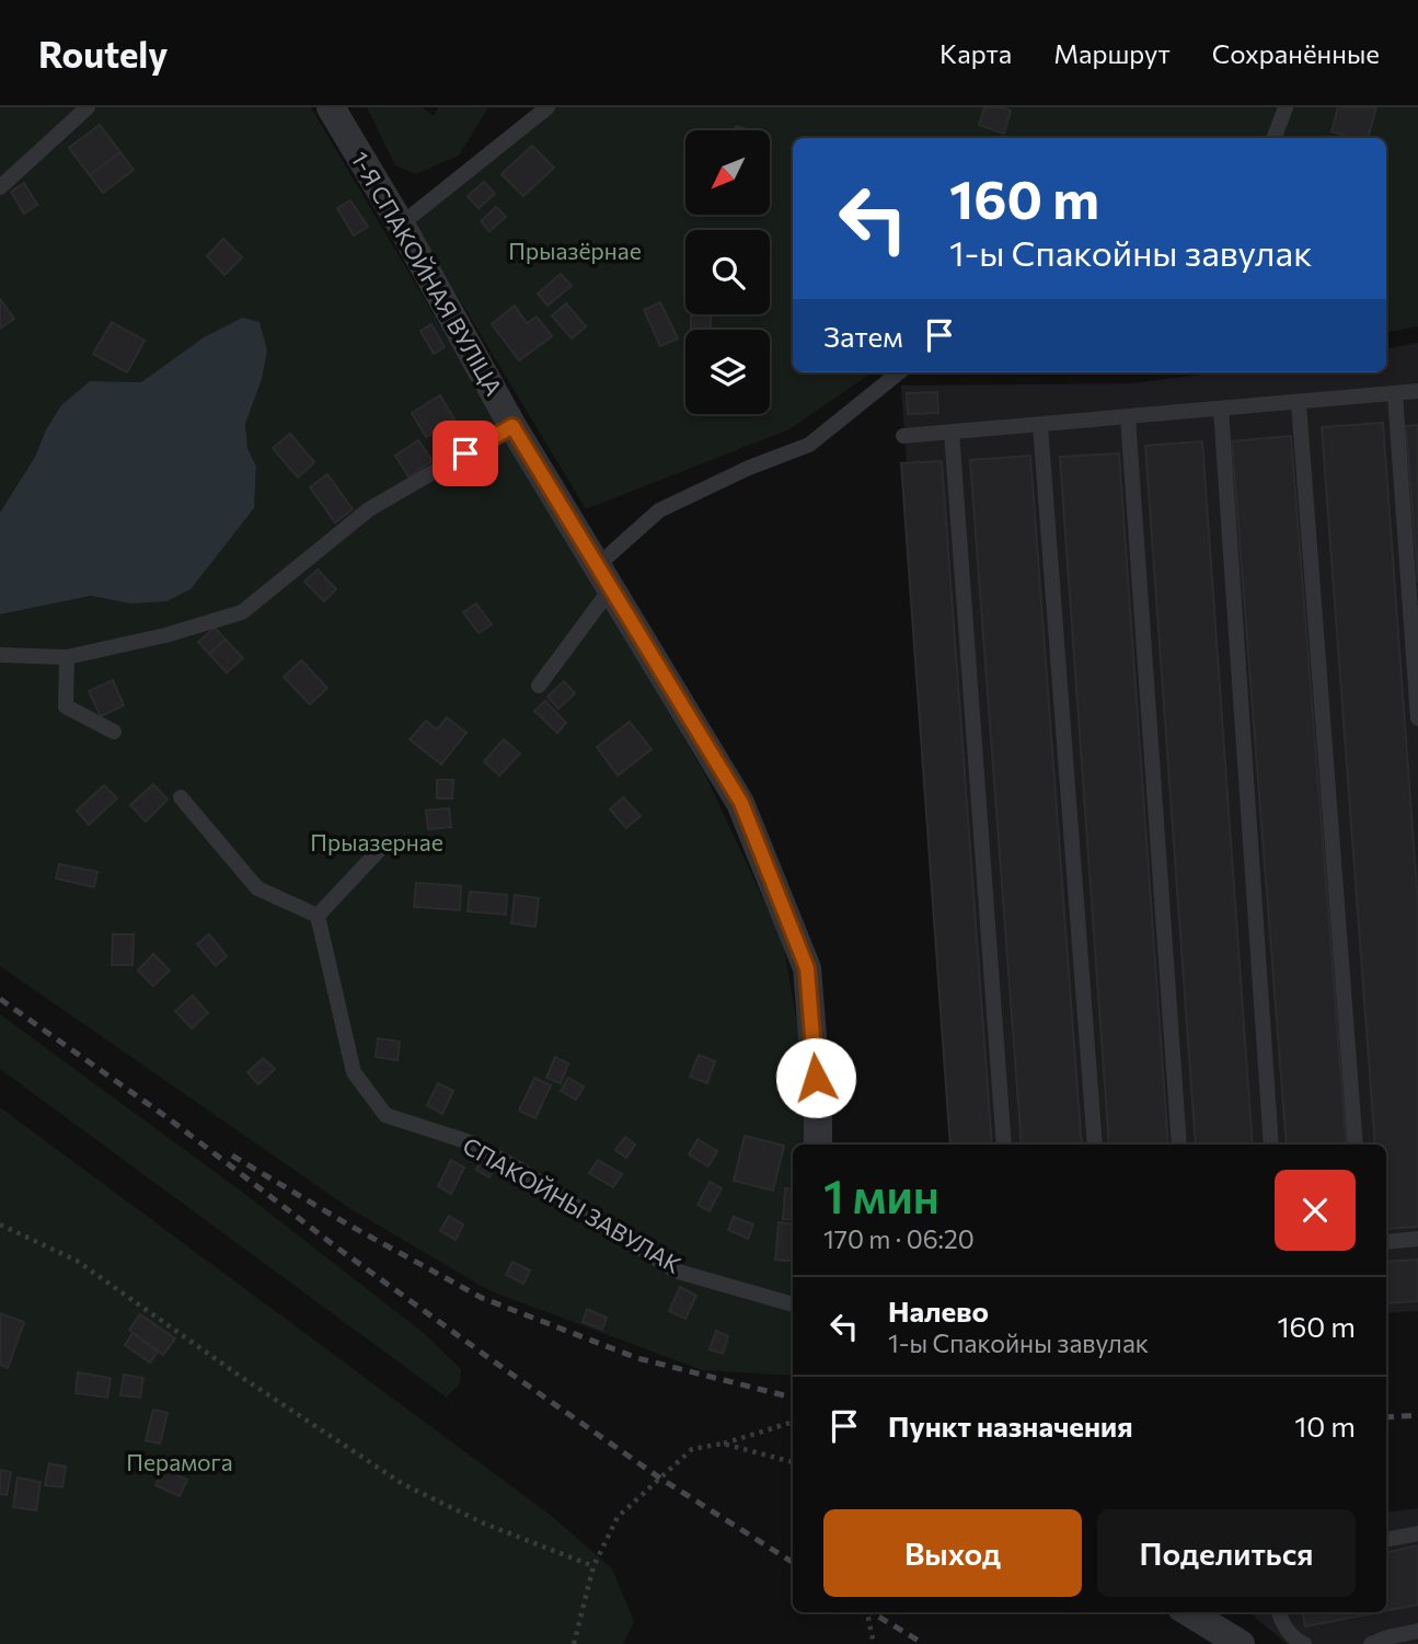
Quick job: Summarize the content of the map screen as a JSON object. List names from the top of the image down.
{
  "streets": {
    "street": ["1-Я СПАКОЙНАЯ ВУЛІЦА"],
    "lane": ["СПАКОЙНЫ ЗАВУЛАК"]
  },
  "parks": ["Прыазёрнае", "Прыазернае", "Перамога"],
  "north": "bottom left",
  "page": {
    "header": "Routely",
    "nav": ["Карта", "Маршрут", "Сохранённые"],
    "turn": ["160 m", "1-ы Спакойны завулак"],
    "then": "Затем",
    "heading": ["1 мин", "170 m · 06:20"],
    "list": [
      {
        "name": "Налево",
        "note": "1-ы Спакойны завулак",
        "value": "160 m"
      },
      {
        "name": "Пункт назначения",
        "value": "10 m"
      }
    ],
    "buttons": ["Выход", "Поделиться"]
  }
}
